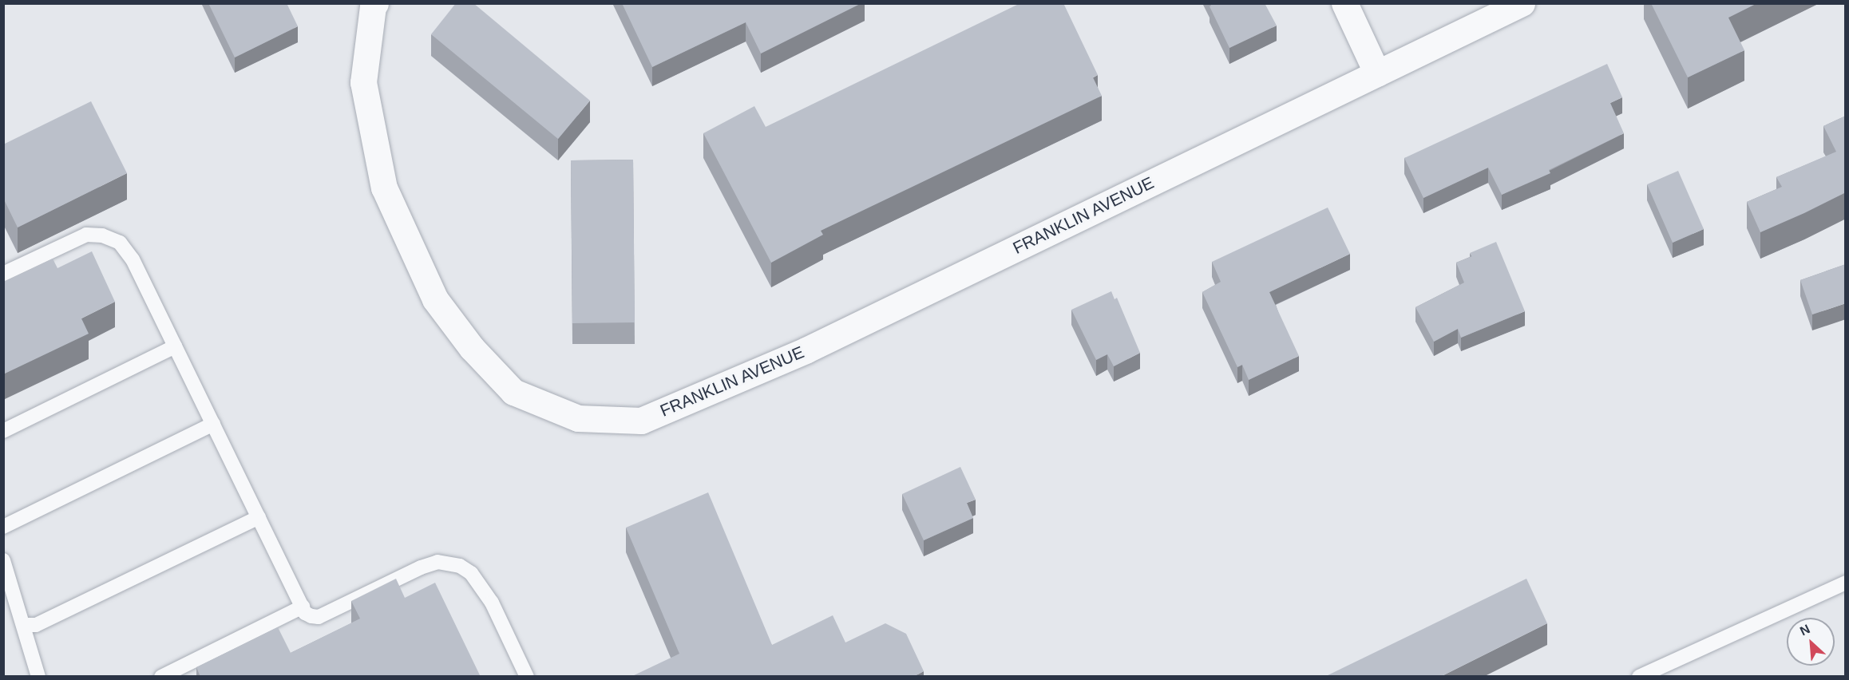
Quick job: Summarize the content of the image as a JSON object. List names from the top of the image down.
{
  "streets": {
    "street": ["FRANKLIN AVENUE"]
  },
  "north": "top left"
}
